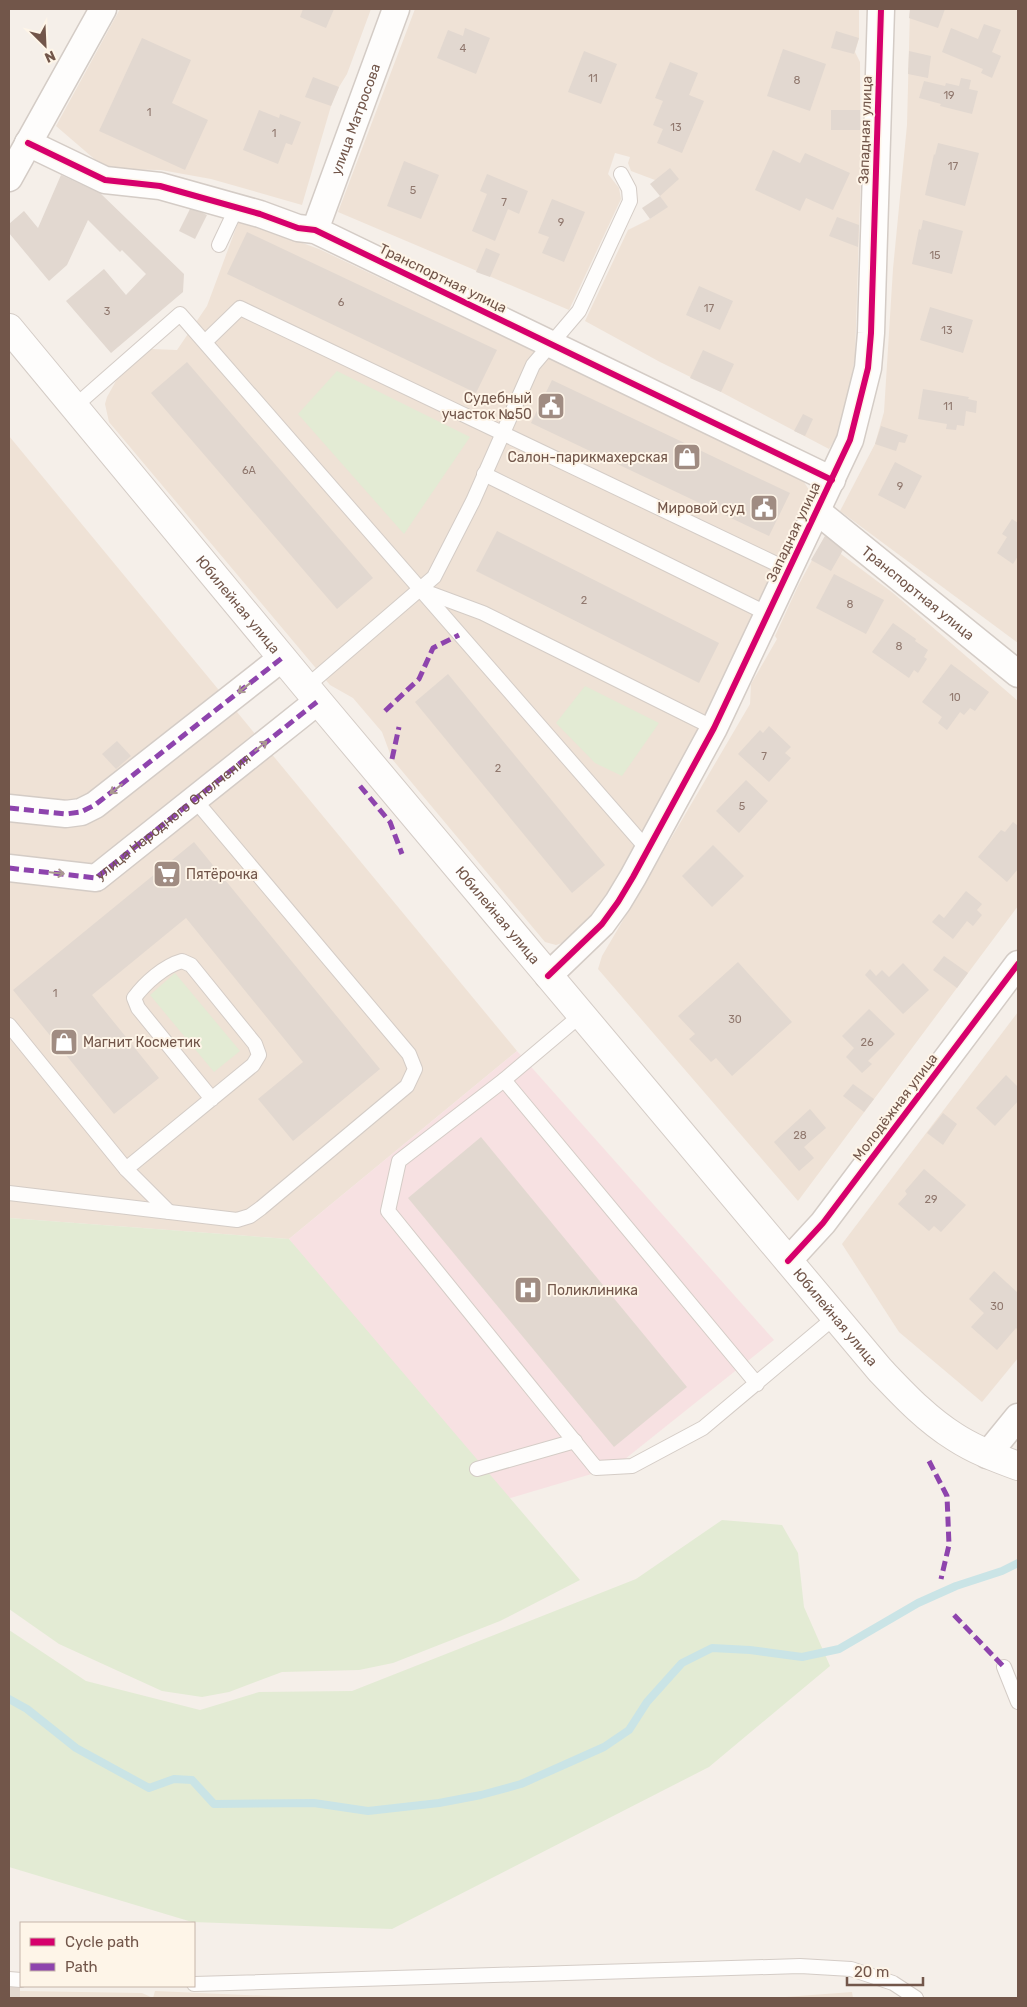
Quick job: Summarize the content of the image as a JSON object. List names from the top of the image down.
{
  "streets": {
    "main road": ["Юбилейная улица"],
    "street": [
      "улица Матросова",
      "Западная улица",
      "Транспортная улица",
      "улица Народного Ополчения",
      "Молодёжная улица"
    ]
  },
  "crossings": [
    ["улица Матросова", "Транспортная улица"],
    ["Западная улица", "Транспортная улица"],
    ["Западная улица", "Юбилейная улица"],
    ["Юбилейная улица", "улица Народного Ополчения"],
    ["Юбилейная улица", "Молодёжная улица"]
  ],
  "places": {
    "public building": ["Судебный участок №50", "Мировой суд"],
    "shop": ["Салон-парикмахерская", "Магнит Косметик"],
    "supermarket": ["Пятёрочка"],
    "hospital": ["Поликлиника"]
  },
  "house_numbers": [
    "4",
    "11",
    "8",
    "19",
    "1",
    "13",
    "1",
    "17",
    "5",
    "7",
    "9",
    "15",
    "6",
    "17",
    "3",
    "13",
    "11",
    "6А",
    "9",
    "2",
    "8",
    "8",
    "10",
    "7",
    "2",
    "5",
    "1",
    "30",
    "26",
    "28",
    "29",
    "30"
  ],
  "legend": ["Cycle path", "Path"],
  "scale_bar": "20 m",
  "north": "bottom right"
}
